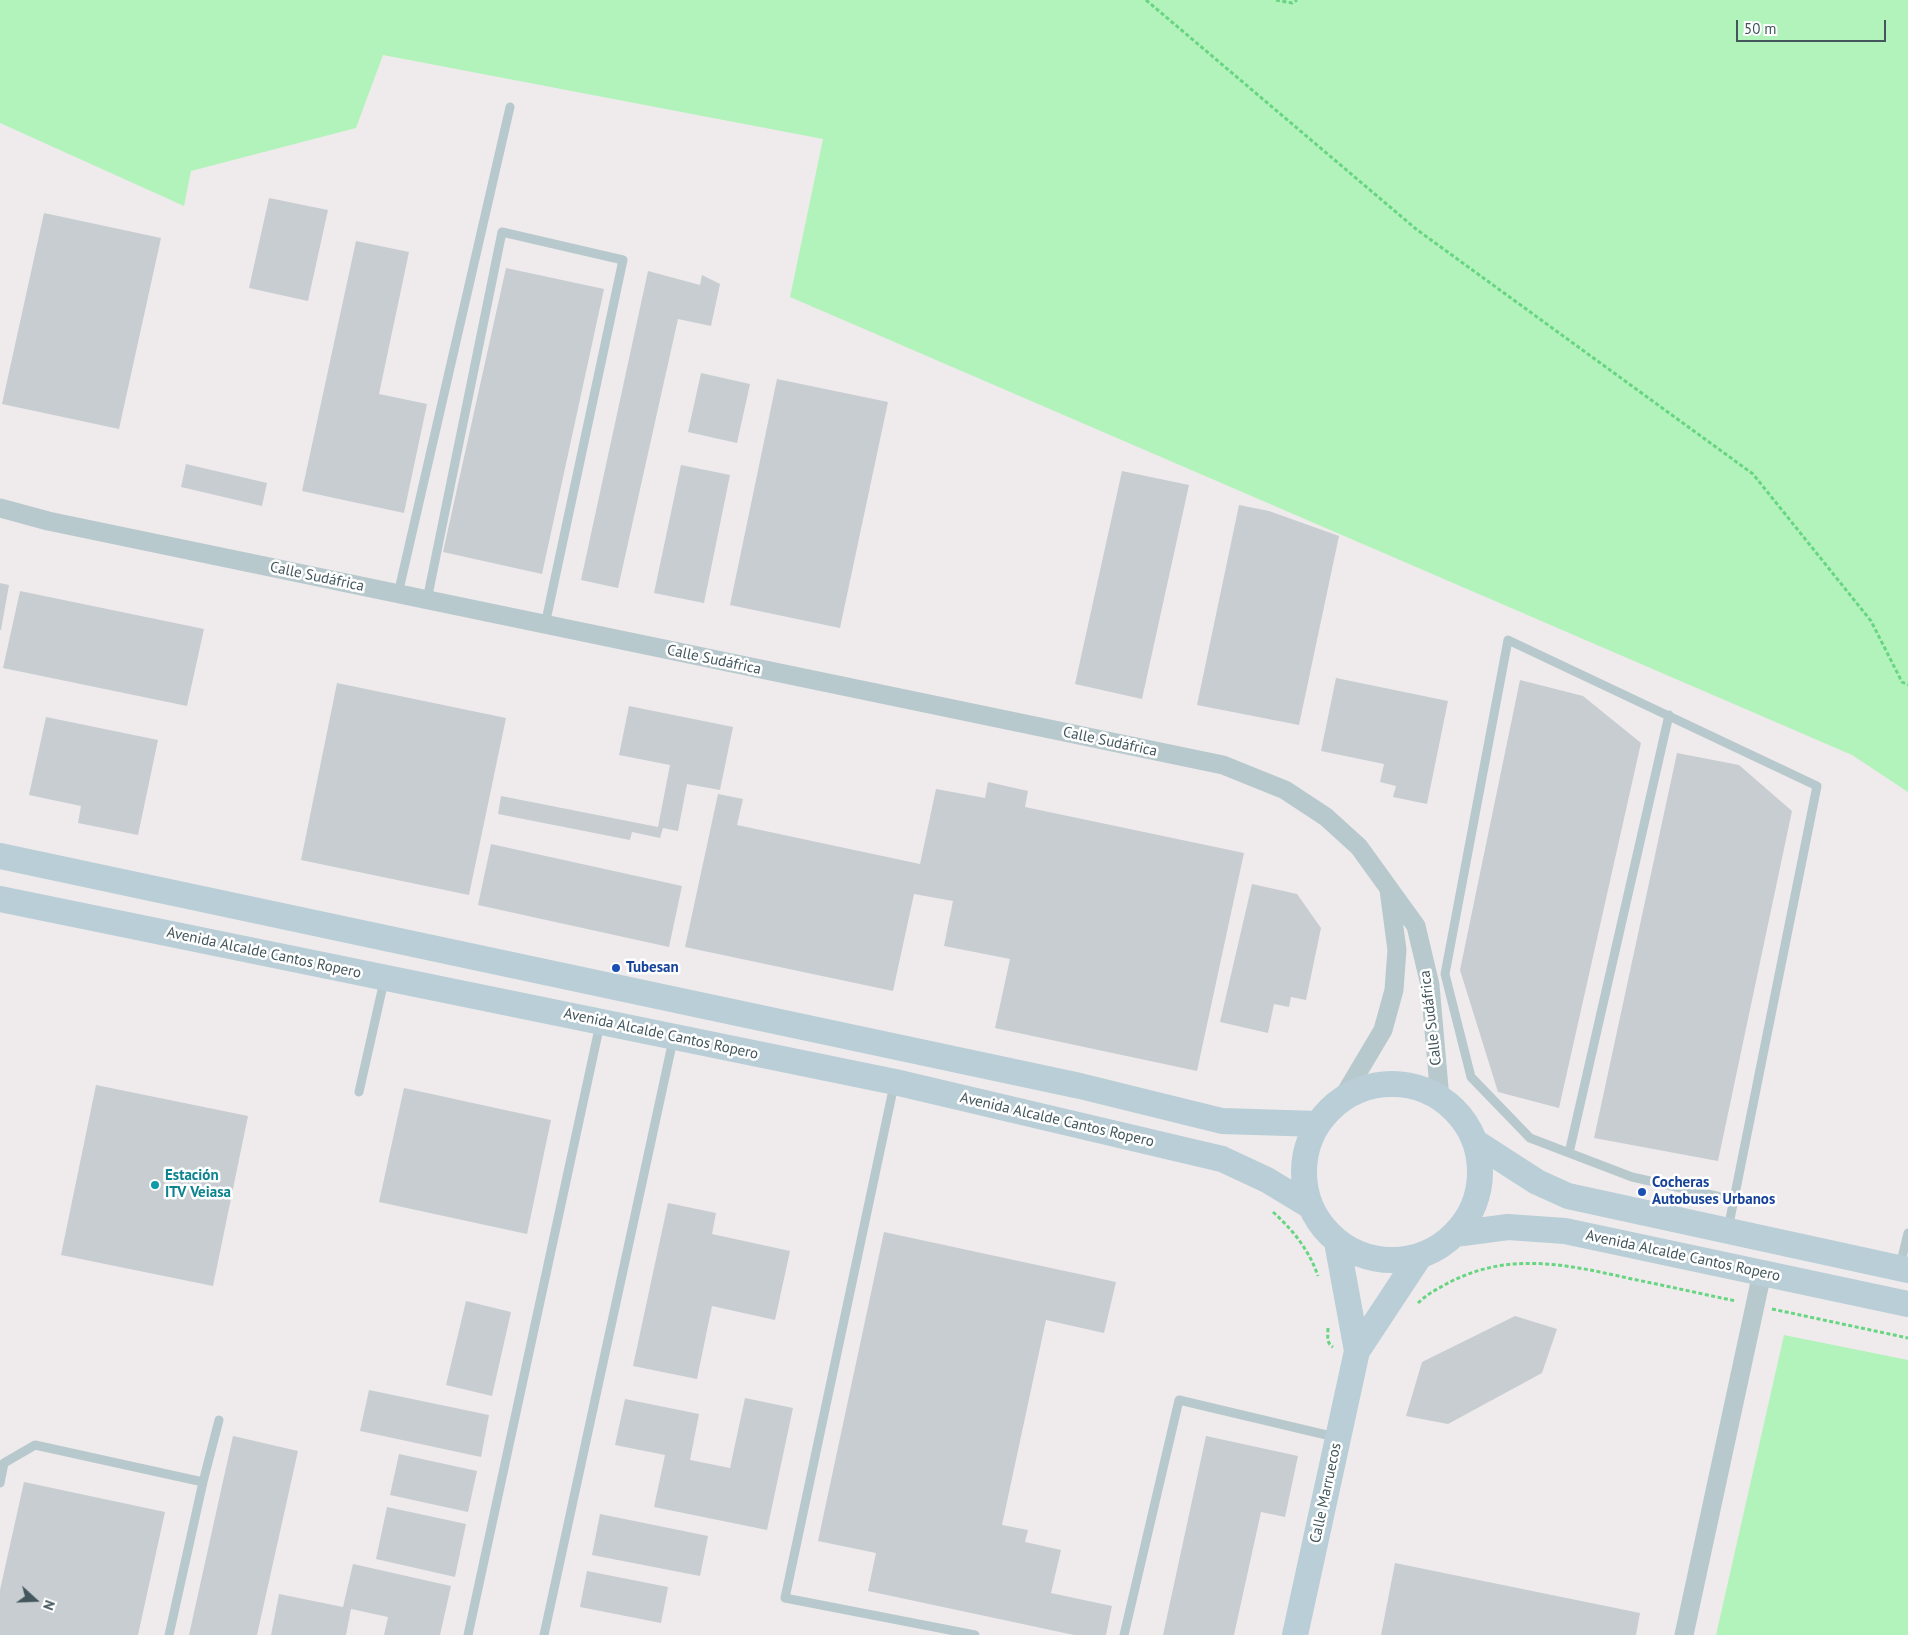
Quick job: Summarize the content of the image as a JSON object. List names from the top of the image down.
{
  "streets": {
    "main road": ["Avenida Alcalde Cantos Ropero", "Calle Marruecos"],
    "street": ["Calle Sudáfrica"]
  },
  "crossings": [
    ["Calle Sudáfrica", "Avenida Alcalde Cantos Ropero"],
    ["Calle Sudáfrica", "Calle Marruecos"],
    ["Avenida Alcalde Cantos Ropero", "Calle Marruecos"]
  ],
  "places": ["Tubesan", "Estación ITV Veiasa", "Cocheras Autobuses Urbanos"],
  "scale_bar": "50 m",
  "north": "right"
}
